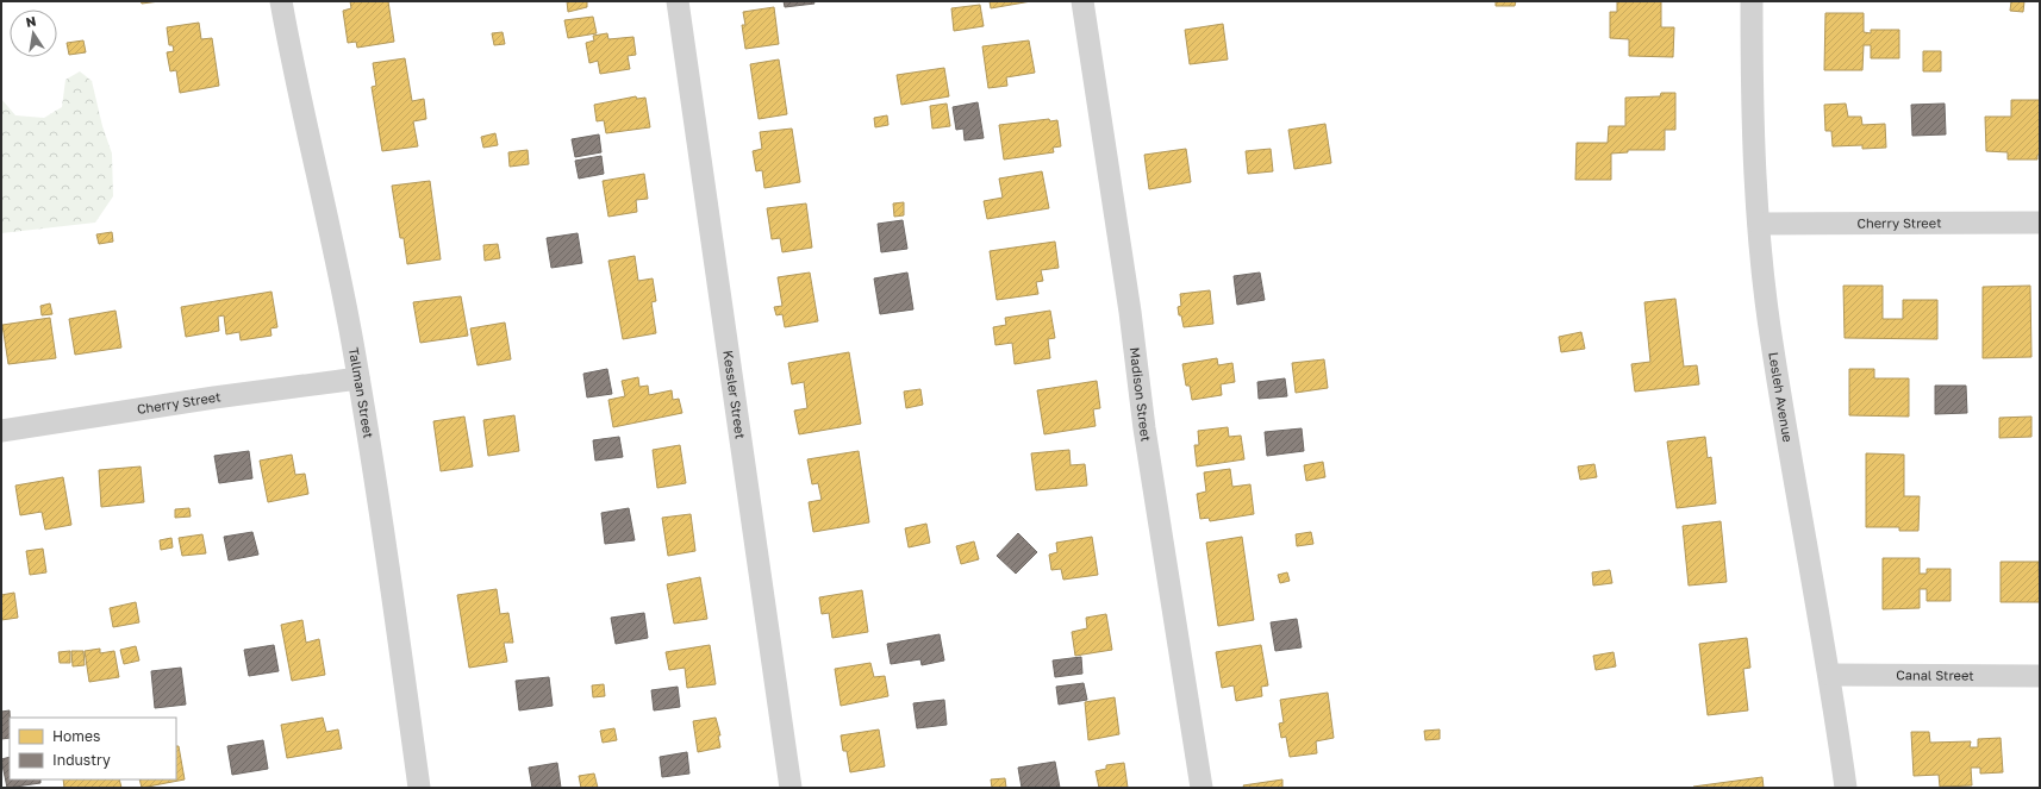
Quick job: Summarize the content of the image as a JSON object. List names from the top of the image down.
{
  "streets": {
    "street": [
      "Cherry Street",
      "Tallman Street",
      "Kessler Street",
      "Madison Street",
      "Lesleh Avenue",
      "Canal Street"
    ]
  },
  "crossings": [
    ["Cherry Street", "Tallman Street"],
    ["Cherry Street", "Lesleh Avenue"],
    ["Lesleh Avenue", "Canal Street"]
  ],
  "legend": ["Homes", "Industry"],
  "north": "top"
}
